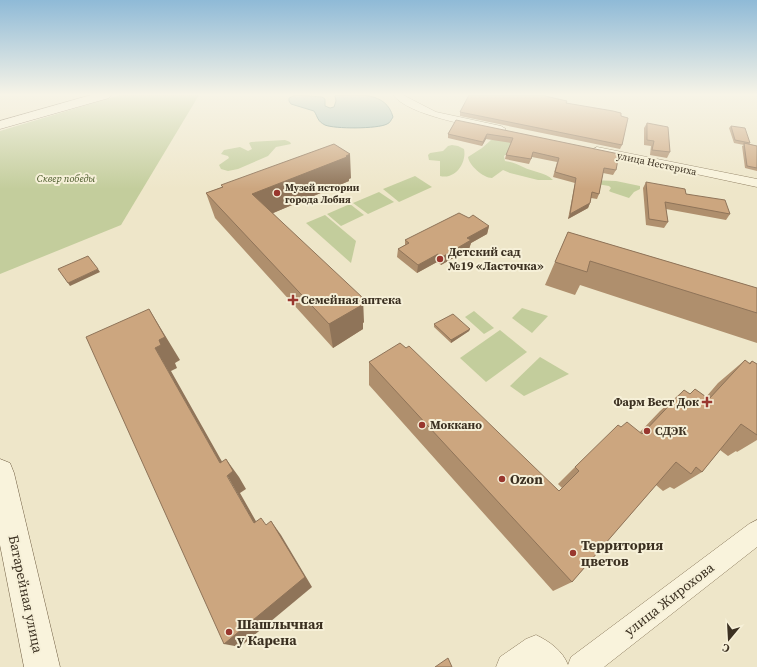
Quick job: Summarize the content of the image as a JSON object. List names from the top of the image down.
{
  "streets": {
    "main road": ["Батарейная улица"],
    "street": ["улица Нестериха", "улица Жирохова"]
  },
  "parks": ["Сквер победы"],
  "places": {
    "other": [
      "Музей истории города Лобня",
      "Детский сад №19 «Ласточка»",
      "Моккано",
      "СДЭК",
      "Ozon",
      "Территория цветов",
      "Шашлычная у Карена"
    ],
    "health": ["Семейная аптека", "Фарм Вест Док"]
  },
  "north": "bottom"
}
